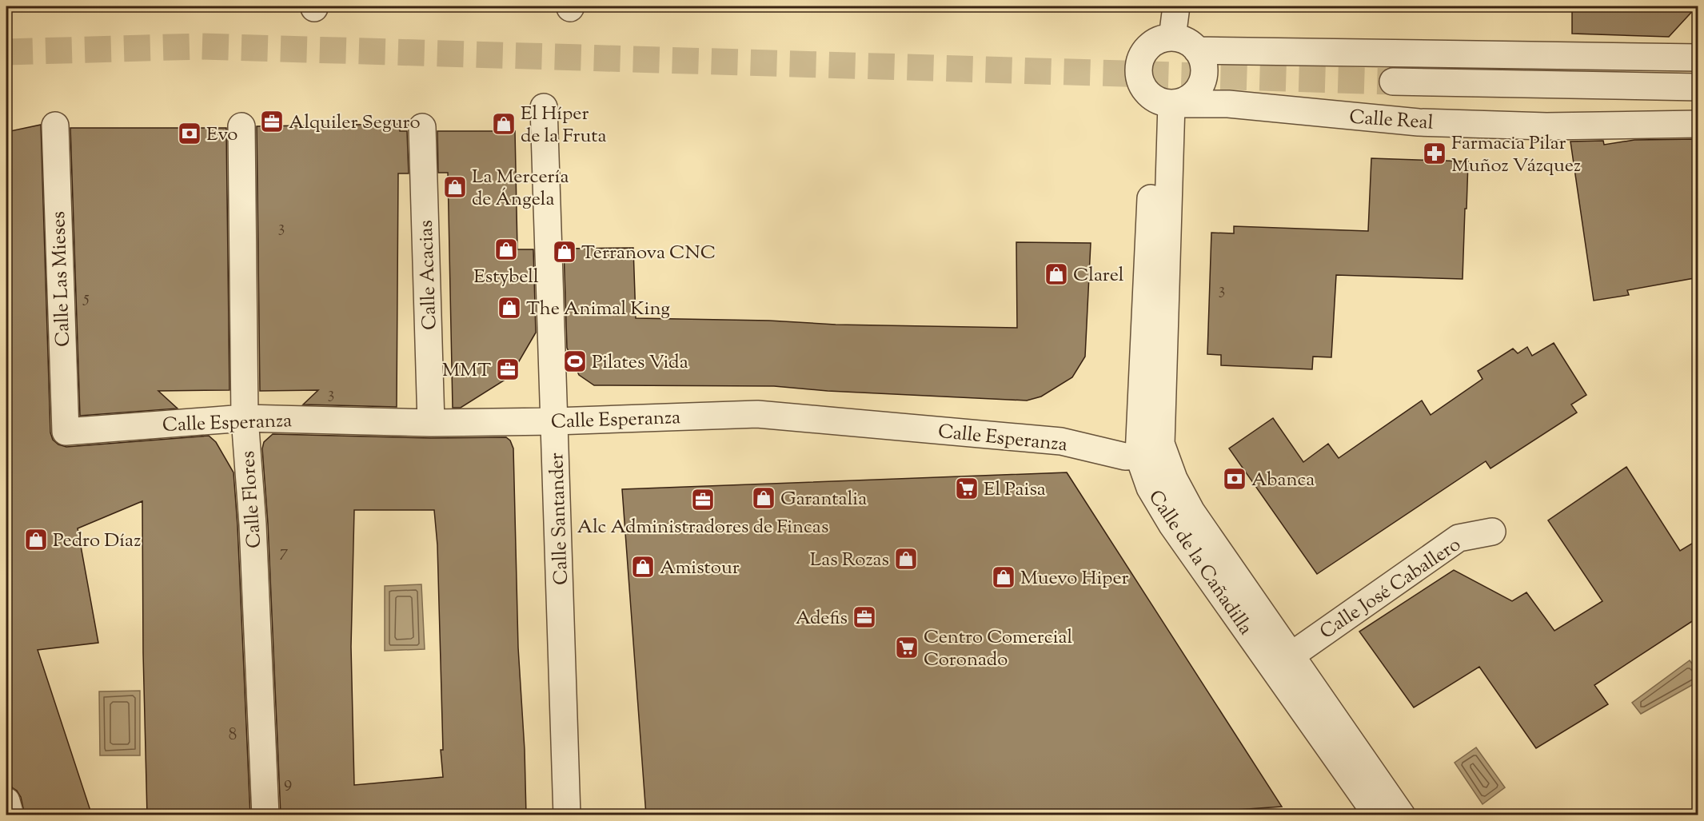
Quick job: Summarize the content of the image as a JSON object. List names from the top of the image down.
{
  "streets": {
    "street": [
      "Calle Real",
      "Calle Acacias",
      "Calle Las Mieses",
      "Calle Esperanza",
      "Calle Flores",
      "Calle Santander",
      "Calle de la Cañadilla",
      "Calle José Caballero"
    ]
  },
  "crossings": [
    ["Calle Real", "Calle de la Cañadilla"],
    ["Calle Acacias", "Calle Esperanza"],
    ["Calle Las Mieses", "Calle Esperanza"],
    ["Calle Esperanza", "Calle Flores"],
    ["Calle Esperanza", "Calle Santander"],
    ["Calle Esperanza", "Calle de la Cañadilla"],
    ["Calle de la Cañadilla", "Calle José Caballero"]
  ],
  "places": {
    "office": [
      "Alquiler Seguro",
      "MMT",
      "Alc Administradores de Fincas",
      "Adefis"
    ],
    "shop": [
      "El Híper de la Fruta",
      "La Mercería de Ángela",
      "Estybell",
      "Terranova CNC",
      "Clarel",
      "The Animal King",
      "Garantalia",
      "Pedro Díaz",
      "Las Rozas",
      "Amistour",
      "Muevo Hiper"
    ],
    "bank": ["Evo", "Abanca"],
    "pharmacy": ["Farmacia Pilar Muñoz Vázquez"],
    "sports": ["Pilates Vida"],
    "supermarket": ["El Paisa", "Centro Comercial Coronado"]
  },
  "house_numbers": [
    "3",
    "3",
    "5",
    "3",
    "7",
    "8",
    "9"
  ]
}
